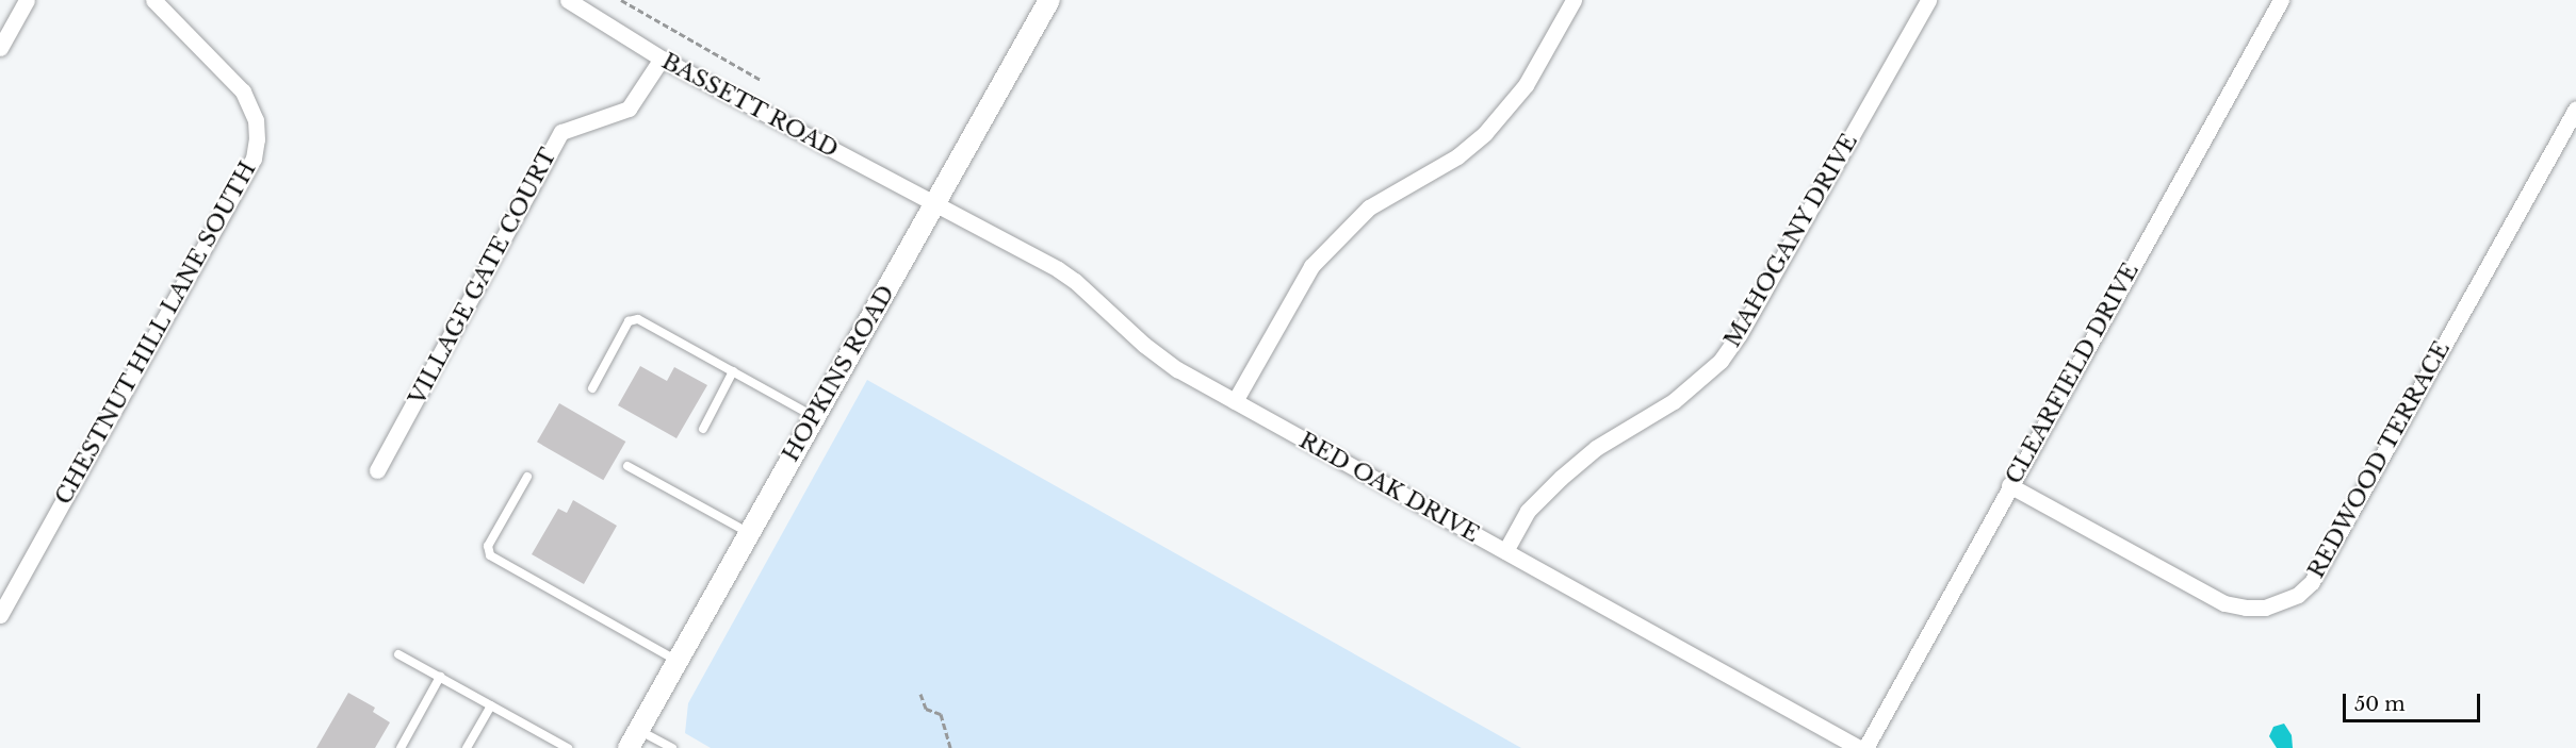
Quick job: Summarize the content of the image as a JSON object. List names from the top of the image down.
{
  "streets": {
    "street": [
      "BASSETT ROAD",
      "MAHOGANY DRIVE",
      "VILLAGE GATE COURT",
      "CHESTNUT HILL LANE SOUTH",
      "HOPKINS ROAD",
      "CLEARFIELD DRIVE",
      "REDWOOD TERRACE",
      "RED OAK DRIVE"
    ]
  },
  "crossings": [
    ["BASSETT ROAD", "VILLAGE GATE COURT"],
    ["BASSETT ROAD", "HOPKINS ROAD"],
    ["BASSETT ROAD", "RED OAK DRIVE"],
    ["MAHOGANY DRIVE", "RED OAK DRIVE"],
    ["HOPKINS ROAD", "RED OAK DRIVE"],
    ["CLEARFIELD DRIVE", "REDWOOD TERRACE"]
  ],
  "scale_bar": "50 m"
}
